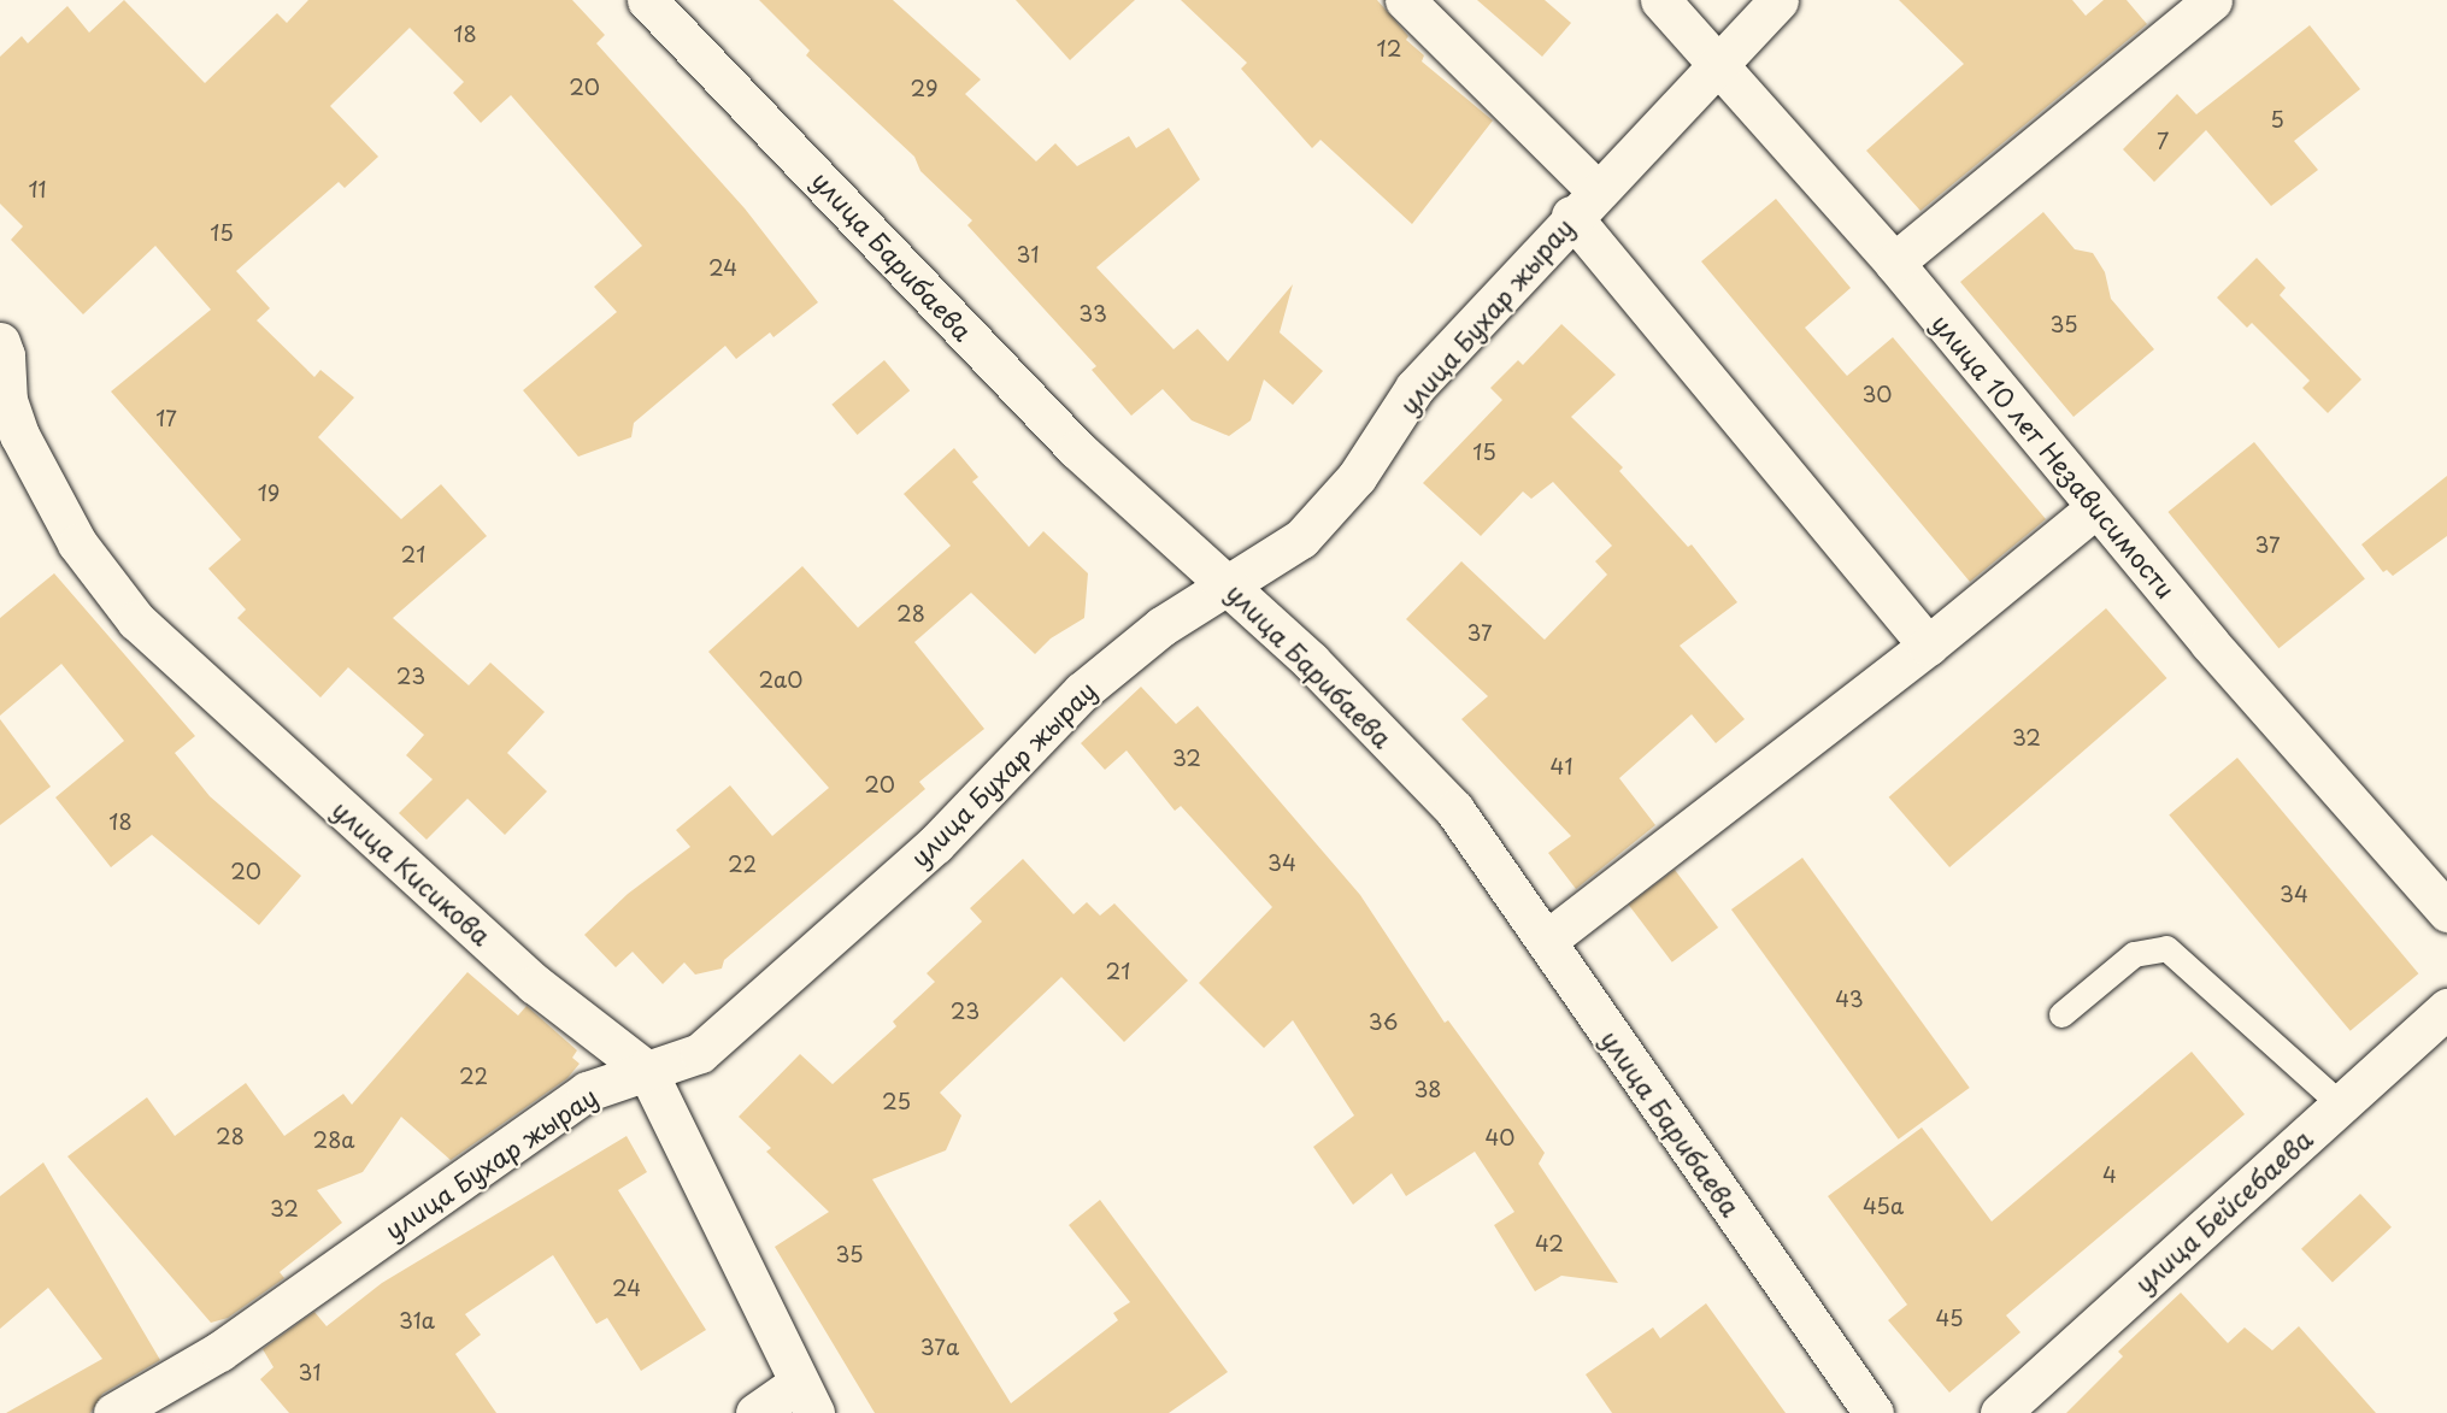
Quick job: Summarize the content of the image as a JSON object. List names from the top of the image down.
{
  "streets": {
    "street": [
      "улица Барибаева",
      "улица Бухар жырау",
      "улица 10 лет Независимости",
      "улица Кисикова",
      "улица Бейсебаева"
    ]
  },
  "crossings": [
    ["улица Барибаева", "улица Бухар жырау"],
    ["улица Бухар жырау", "улица 10 лет Независимости"],
    ["улица Бухар жырау", "улица Кисикова"]
  ],
  "house_numbers": [
    "18",
    "12",
    "20",
    "29",
    "5",
    "7",
    "11",
    "15",
    "31",
    "24",
    "33",
    "35",
    "30",
    "17",
    "15",
    "19",
    "37",
    "21",
    "28",
    "37",
    "23",
    "2а0",
    "32",
    "32",
    "41",
    "20",
    "18",
    "34",
    "22",
    "20",
    "34",
    "21",
    "43",
    "23",
    "36",
    "22",
    "38",
    "25",
    "28",
    "40",
    "28а",
    "4",
    "45а",
    "32",
    "42",
    "35",
    "24",
    "45",
    "31а",
    "37а",
    "31"
  ]
}
